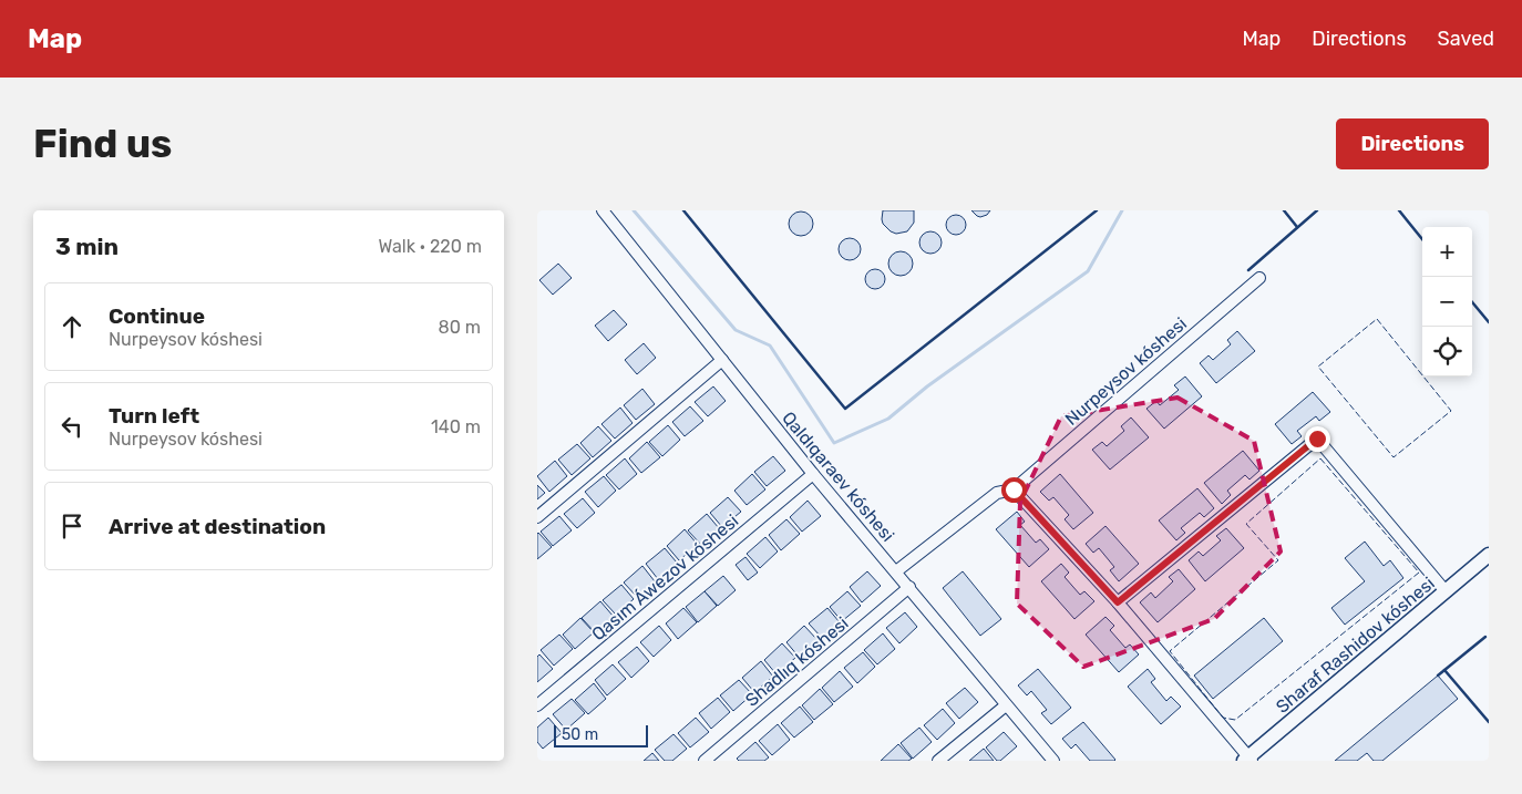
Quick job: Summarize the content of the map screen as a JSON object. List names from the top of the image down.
{
  "streets": {
    "street": [
      "Nurpeysov kóshesi",
      "Qaldıqaraev kóshesi",
      "Qasım Áwezov kóshesi",
      "Sharaf Rashidov kóshesi",
      "Shadlıq kóshesi"
    ]
  },
  "crossings": [
    ["Nurpeysov kóshesi", "Qaldıqaraev kóshesi"],
    ["Qaldıqaraev kóshesi", "Qasım Áwezov kóshesi"],
    ["Qaldıqaraev kóshesi", "Shadlıq kóshesi"]
  ],
  "scale_bar": "50 m",
  "page": {
    "header": "Map",
    "nav": ["Map", "Directions", "Saved"],
    "buttons": "Directions",
    "title": "Find us",
    "heading": ["3 min", "Walk · 220 m"],
    "map_buttons": ["+", "−"],
    "list": [
      ["Continue", "Nurpeysov kóshesi", "80 m"],
      ["Turn left", "Nurpeysov kóshesi", "140 m"],
      "Arrive at destination"
    ],
    "scale": "50 m"
  }
}
